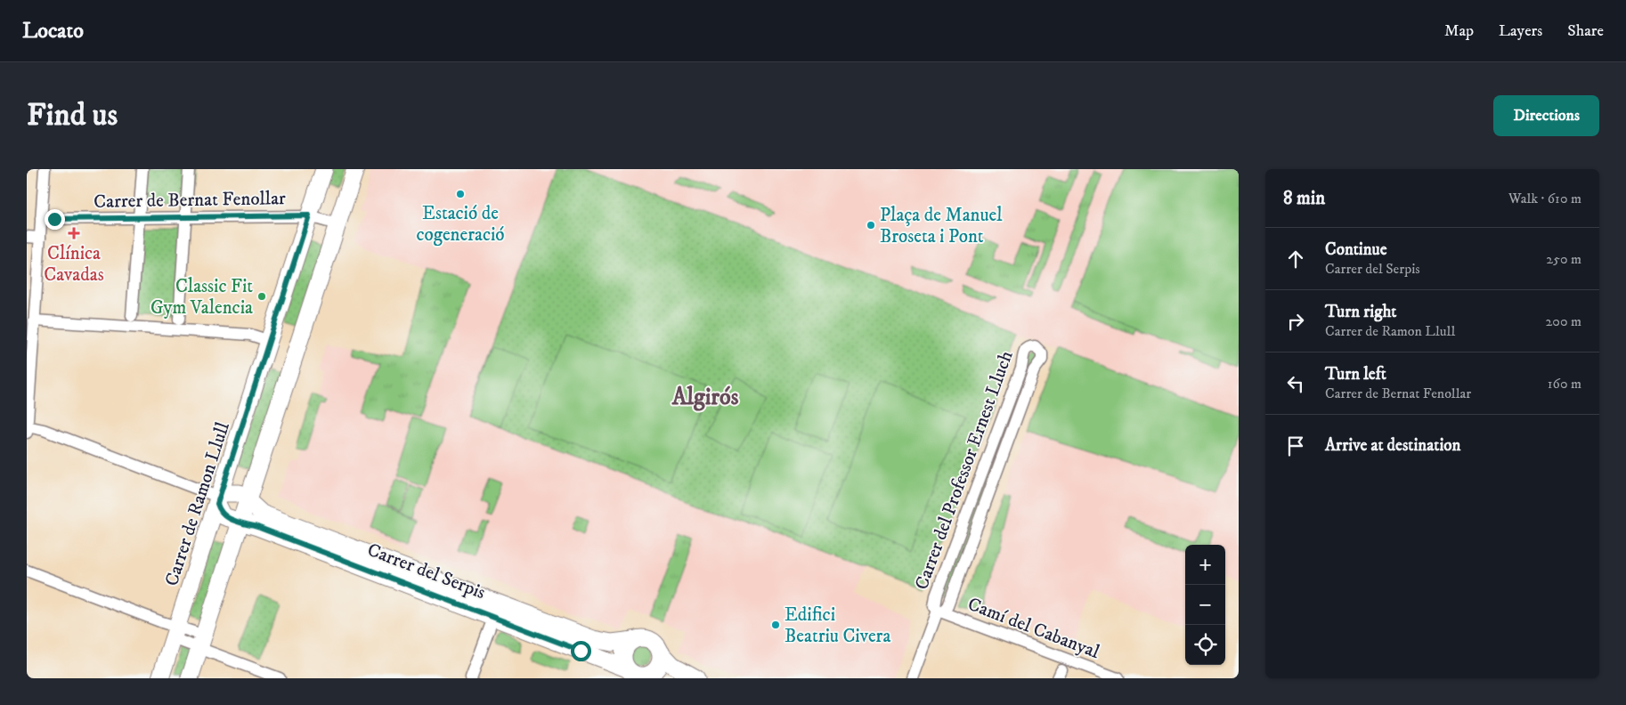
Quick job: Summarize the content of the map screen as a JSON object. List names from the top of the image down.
{
  "streets": {
    "main road": ["Carrer de Ramon Llull", "Carrer del Serpis"],
    "street": ["Carrer de Bernat Fenollar", "Carrer del Professor Ernest Lluch", "Camí del Cabanyal"]
  },
  "crossings": [
    ["Carrer de Bernat Fenollar", "Carrer de Ramon Llull"],
    ["Carrer del Professor Ernest Lluch", "Camí del Cabanyal"],
    ["Carrer de Ramon Llull", "Carrer del Serpis"]
  ],
  "districts": ["Algirós"],
  "places": {
    "other": [
      "Estació de cogeneració",
      "Plaça de Manuel Broseta i Pont",
      "Classic Fit Gym Valencia",
      "Edifici Beatriu Civera"
    ],
    "health": ["Clínica Cavadas"]
  },
  "page": {
    "header": "Locato",
    "nav": ["Map", "Layers", "Share"],
    "buttons": "Directions",
    "title": "Find us",
    "heading": ["8 min", "Walk · 610 m"],
    "list": [
      ["Continue", "Carrer del Serpis", "250 m"],
      ["Turn right", "Carrer de Ramon Llull", "200 m"],
      ["Turn left", "Carrer de Bernat Fenollar", "160 m"],
      "Arrive at destination"
    ],
    "map_buttons": ["+", "−"]
  }
}
